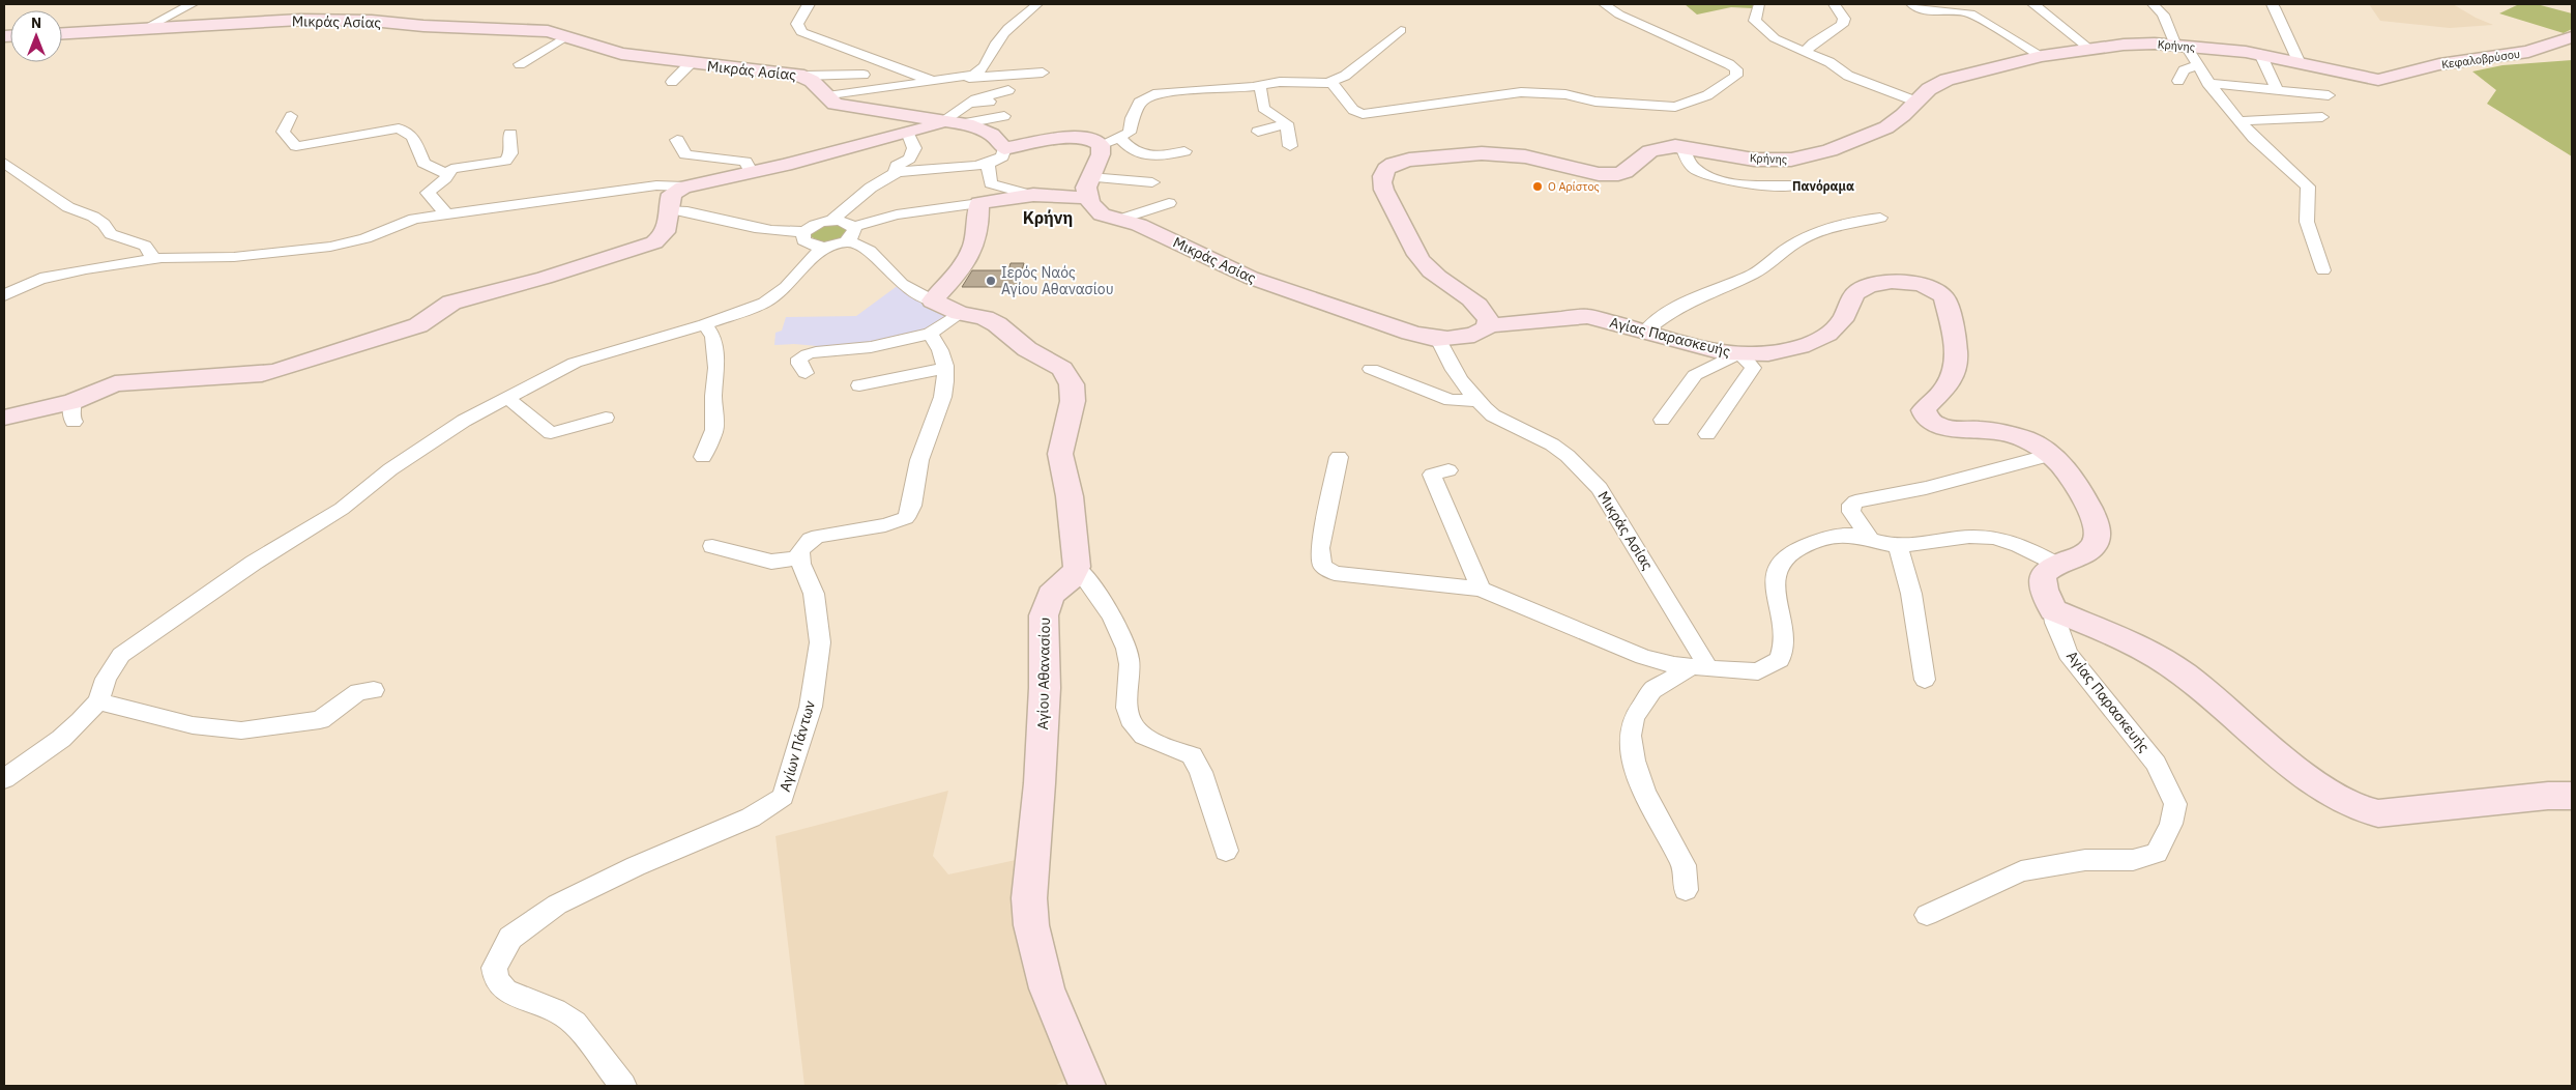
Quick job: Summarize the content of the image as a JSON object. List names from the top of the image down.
{
  "streets": {
    "street": [
      "Μικράς Ασίας",
      "Κρήνης",
      "Κεφαλοβρύσου",
      "Αγίας Παρασκευής",
      "Αγίου Αθανασίου",
      "Αγίων Πάντων"
    ]
  },
  "crossings": [
    ["Κρήνης", "Κεφαλοβρύσου"],
    ["Κρήνης", "Αγίας Παρασκευής"]
  ],
  "districts": ["Πανόραμα", "Κρήνη"],
  "places": ["Ο Αρίστος", "Ιερός Ναός Αγίου Αθανασίου"],
  "north": "top"
}
